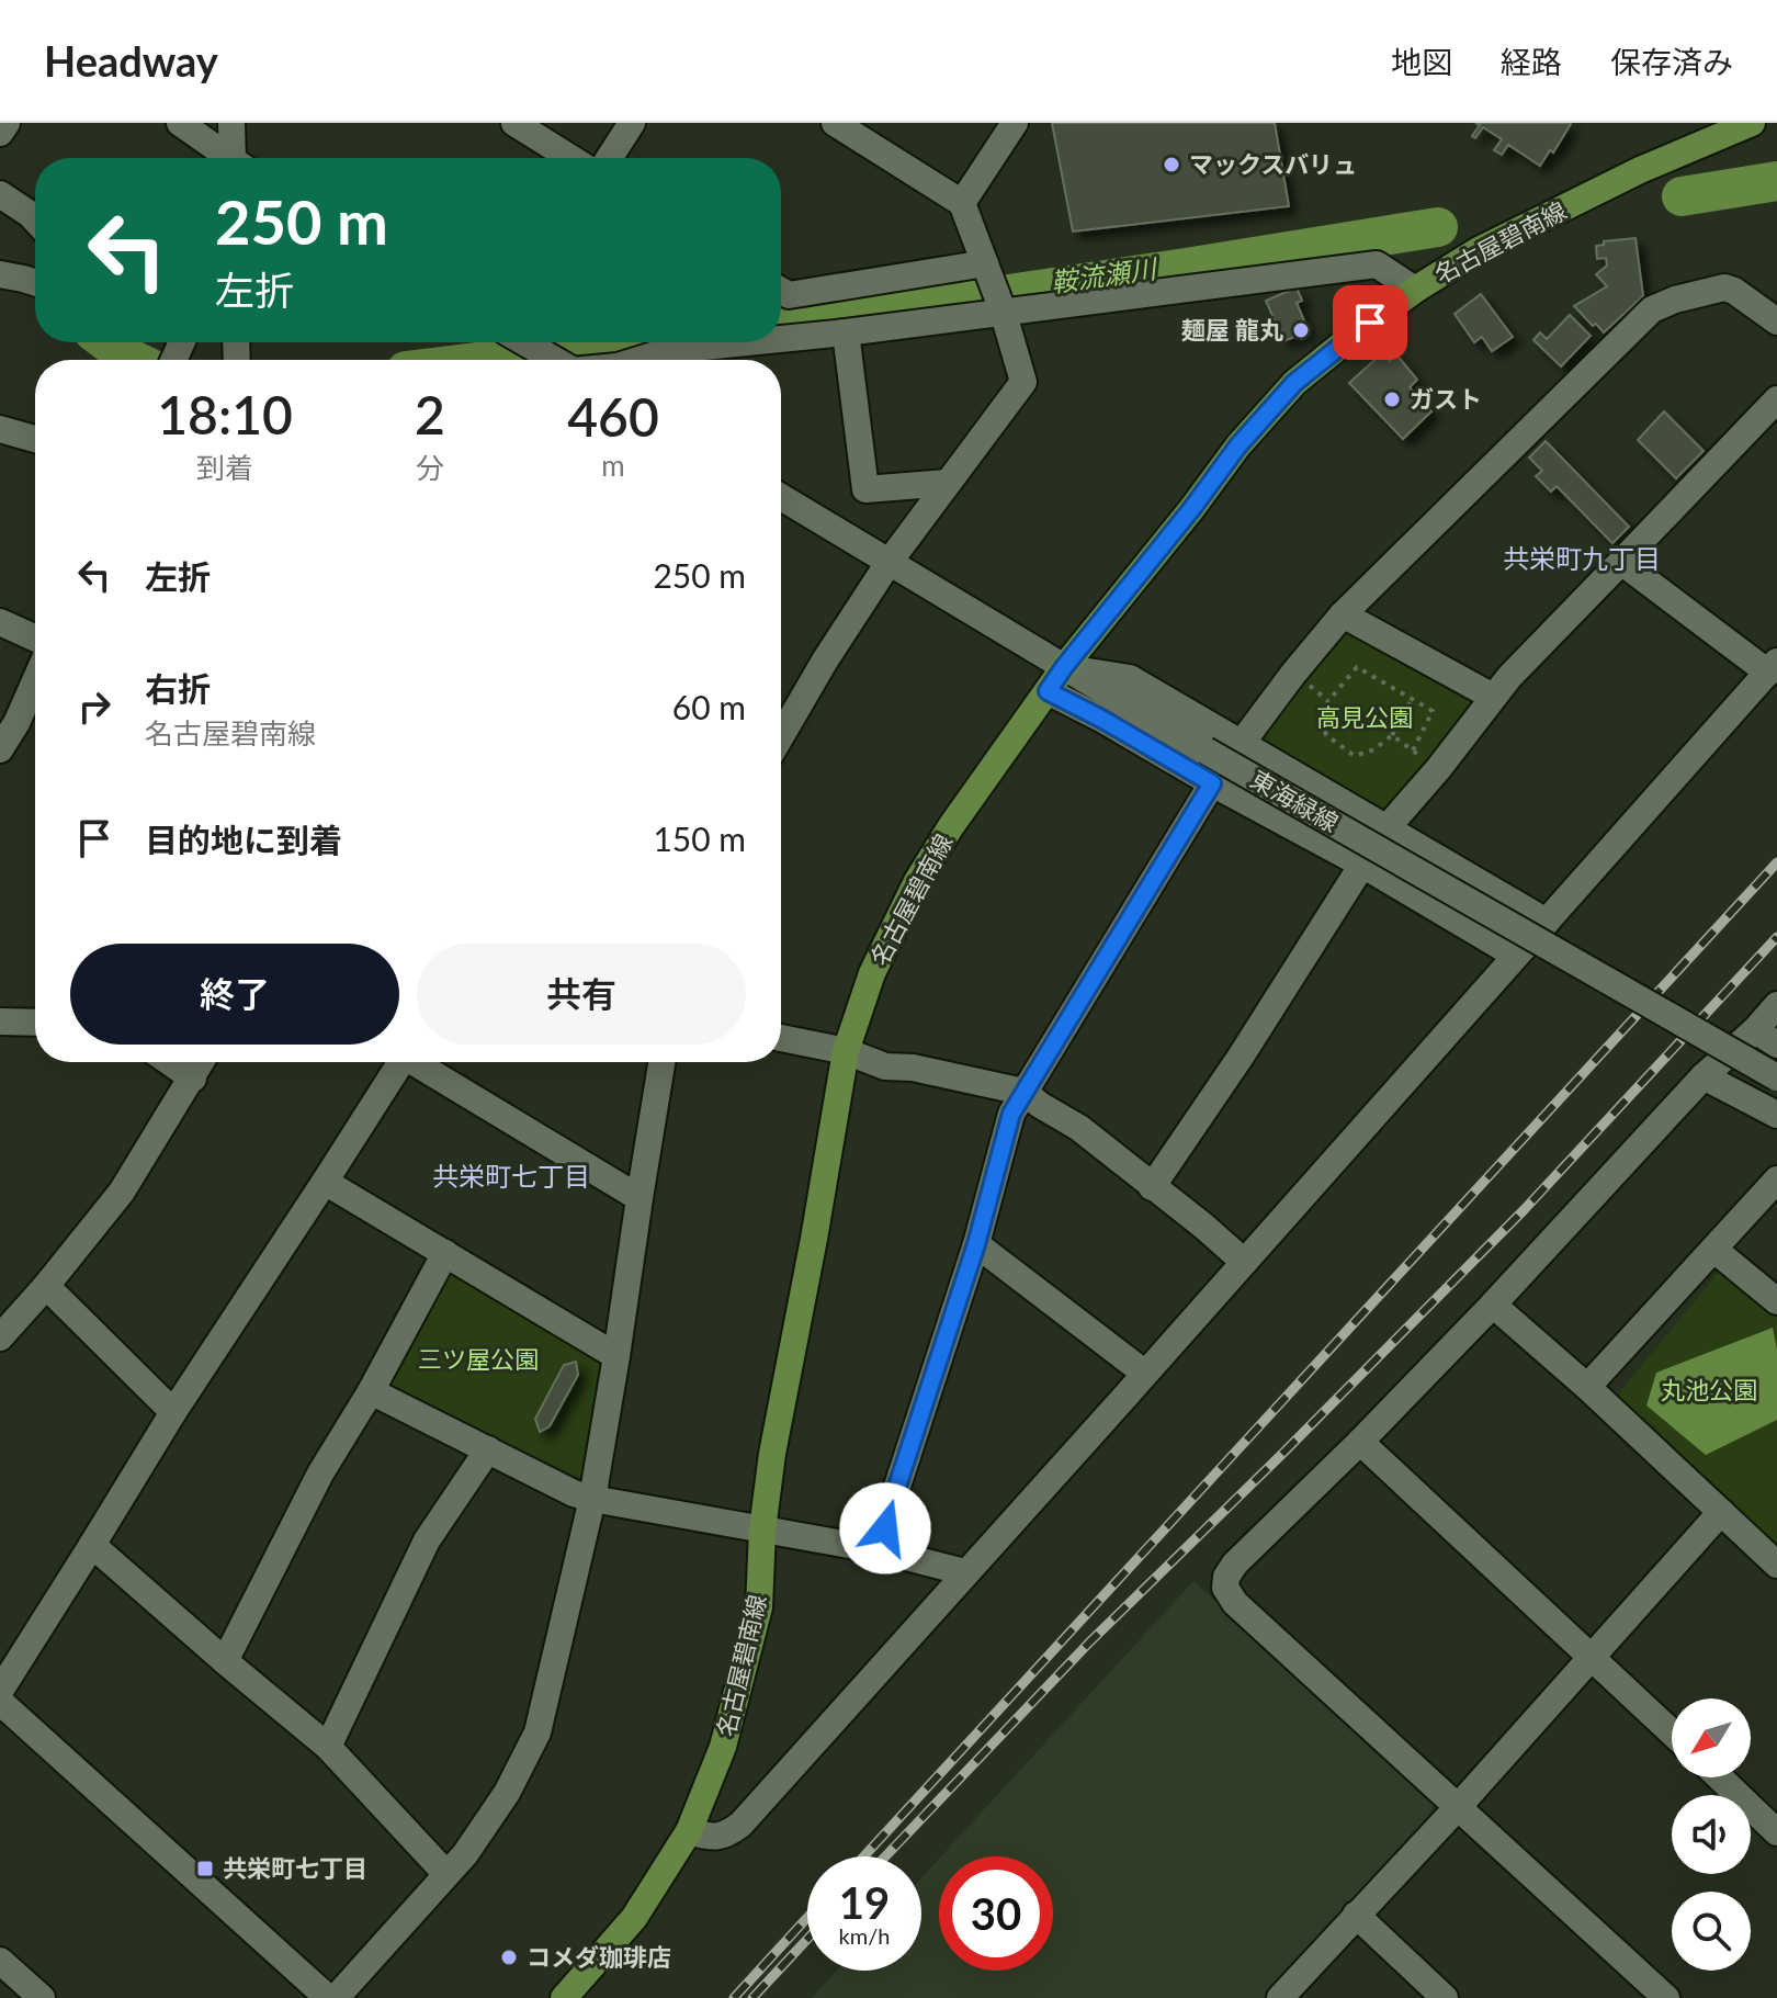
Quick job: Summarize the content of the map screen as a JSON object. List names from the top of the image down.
{
  "streets": {
    "main road": ["名古屋碧南線"],
    "street": ["東海緑線"]
  },
  "crossings": [
    ["名古屋碧南線", "東海緑線"]
  ],
  "districts": ["共栄町九丁目", "共栄町七丁目"],
  "water": ["鞍流瀬川"],
  "parks": ["高見公園", "三ツ屋公園", "丸池公園"],
  "places": {
    "other": [
      "マックスバリュ",
      "麺屋 龍丸",
      "ガスト",
      "コメダ珈琲店"
    ],
    "transit": ["共栄町七丁目"]
  },
  "north": "bottom left",
  "page": {
    "header": "Headway",
    "nav": ["地図", "経路", "保存済み"],
    "turn": ["250 m", "左折"],
    "eta": [
      "18:10",
      "到着",
      "2",
      "分",
      "460",
      "m"
    ],
    "list": [
      {
        "name": "左折",
        "value": "250 m"
      },
      {
        "name": "右折",
        "note": "名古屋碧南線",
        "value": "60 m"
      },
      {
        "name": "目的地に到着",
        "value": "150 m"
      }
    ],
    "buttons": ["終了", "共有"],
    "speed": "19 km/h",
    "limit": "30"
  }
}
